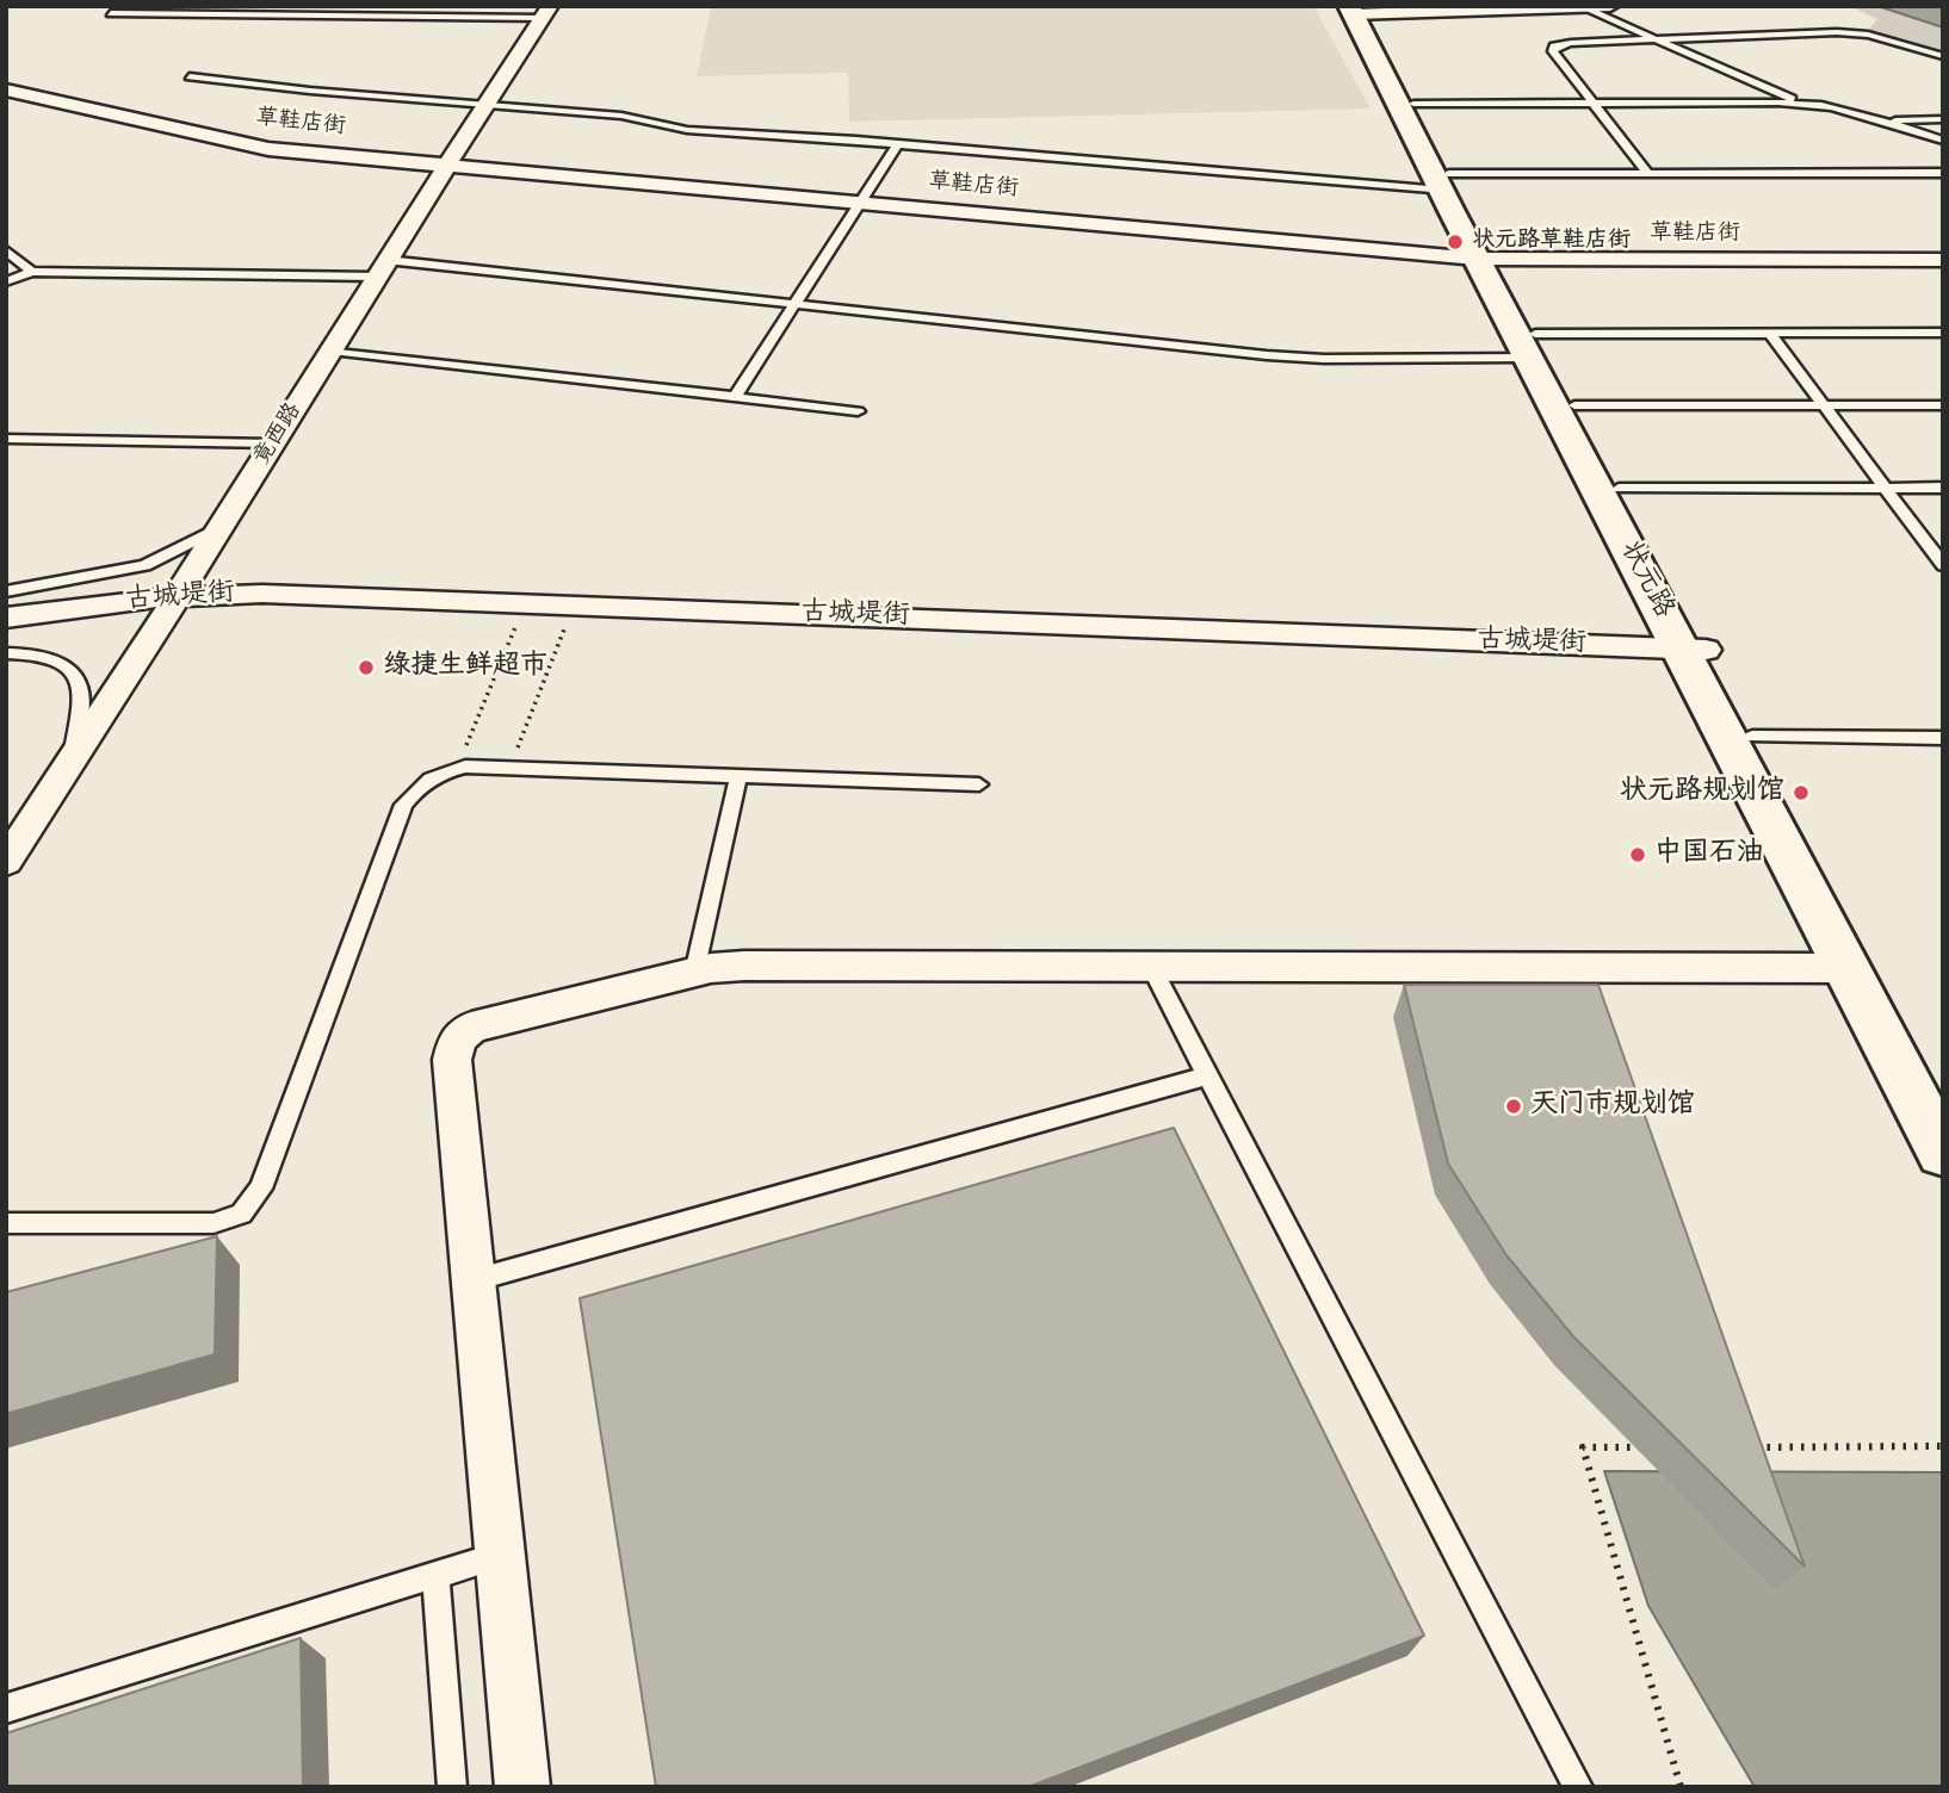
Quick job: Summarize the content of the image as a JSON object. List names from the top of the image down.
{
  "streets": {
    "main road": ["状元路"],
    "street": ["草鞋店街", "竟西路", "古城堤街"]
  },
  "crossings": [
    ["草鞋店街", "竟西路"],
    ["草鞋店街", "状元路"],
    ["竟西路", "古城堤街"],
    ["状元路", "古城堤街"]
  ],
  "places": [
    "状元路草鞋店街",
    "绿捷生鲜超市",
    "状元路规划馆",
    "中国石油",
    "天门市规划馆"
  ]
}
